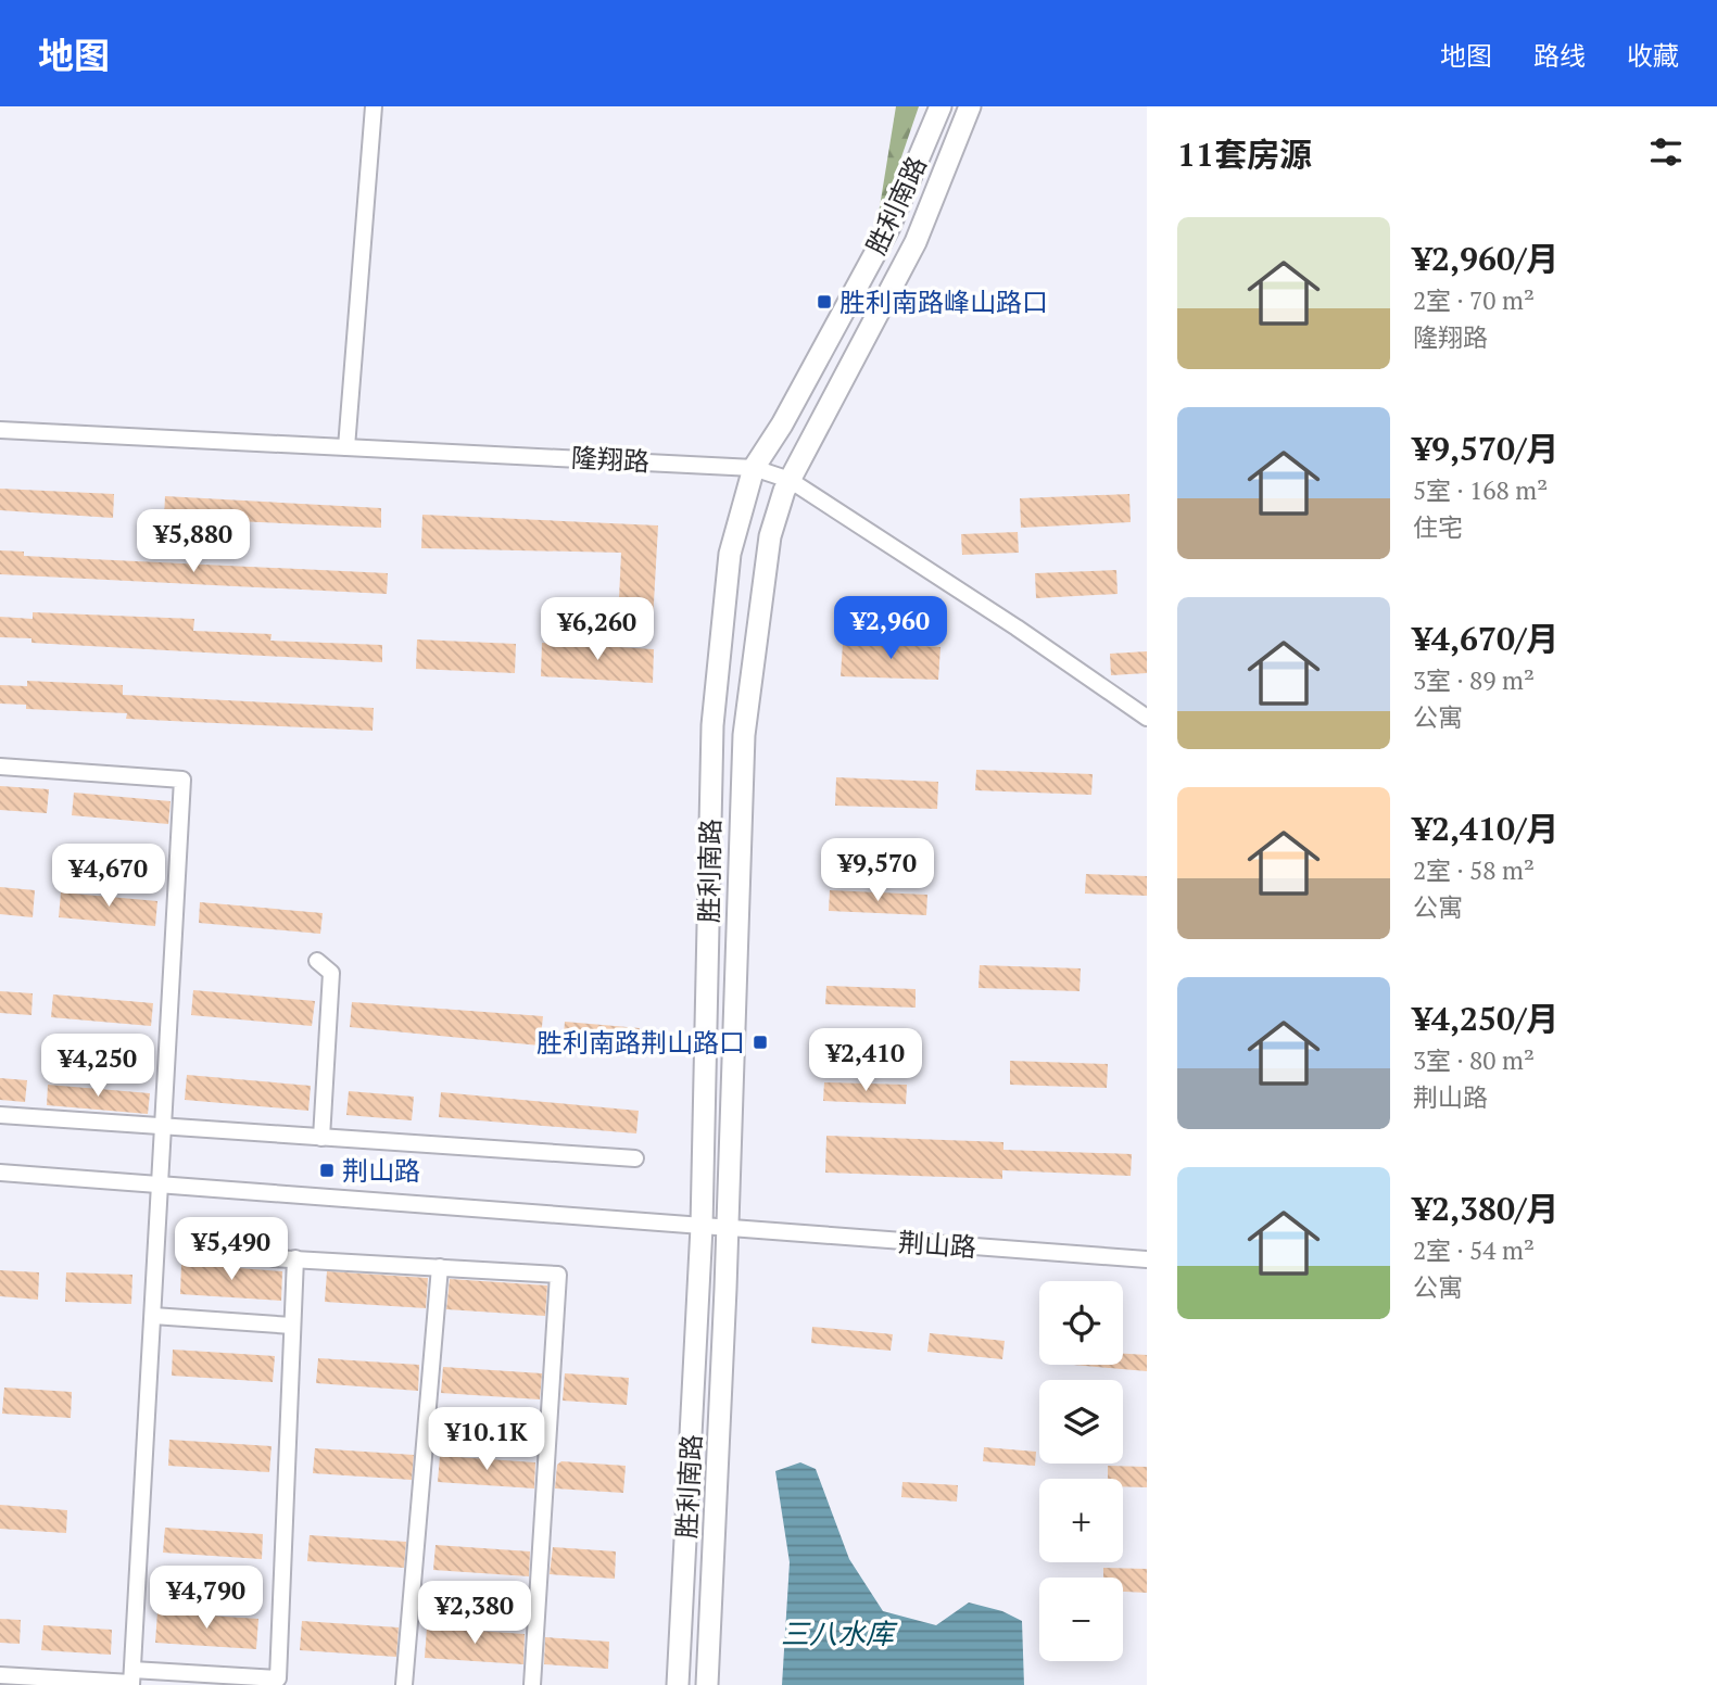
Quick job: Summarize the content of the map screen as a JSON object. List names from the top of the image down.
{
  "streets": {
    "main road": ["胜利南路"],
    "street": ["隆翔路", "荆山路"]
  },
  "crossings": [
    ["胜利南路", "隆翔路"],
    ["胜利南路", "荆山路"]
  ],
  "water": ["三八水库"],
  "places": {
    "transit": ["胜利南路峰山路口", "胜利南路荆山路口", "荆山路"]
  },
  "page": {
    "header": "地图",
    "nav": ["地图", "路线", "收藏"],
    "heading": "11套房源",
    "list": [
      {
        "name": "¥2,960/月",
        "note": "2室 · 70 m² · 隆翔路"
      },
      {
        "name": "¥9,570/月",
        "note": "5室 · 168 m² · 住宅"
      },
      {
        "name": "¥4,670/月",
        "note": "3室 · 89 m² · 公寓"
      },
      {
        "name": "¥2,410/月",
        "note": "2室 · 58 m² · 公寓"
      },
      {
        "name": "¥4,250/月",
        "note": "3室 · 80 m² · 荆山路"
      },
      {
        "name": "¥2,380/月",
        "note": "2室 · 54 m² · 公寓"
      }
    ],
    "price": [
      "¥5,880",
      "¥2,960",
      "¥6,260",
      "¥9,570",
      "¥4,670",
      "¥2,410",
      "¥4,250",
      "¥5,490",
      "¥10.1K",
      "¥4,790",
      "¥2,380"
    ],
    "map_buttons": ["+", "−"]
  }
}
